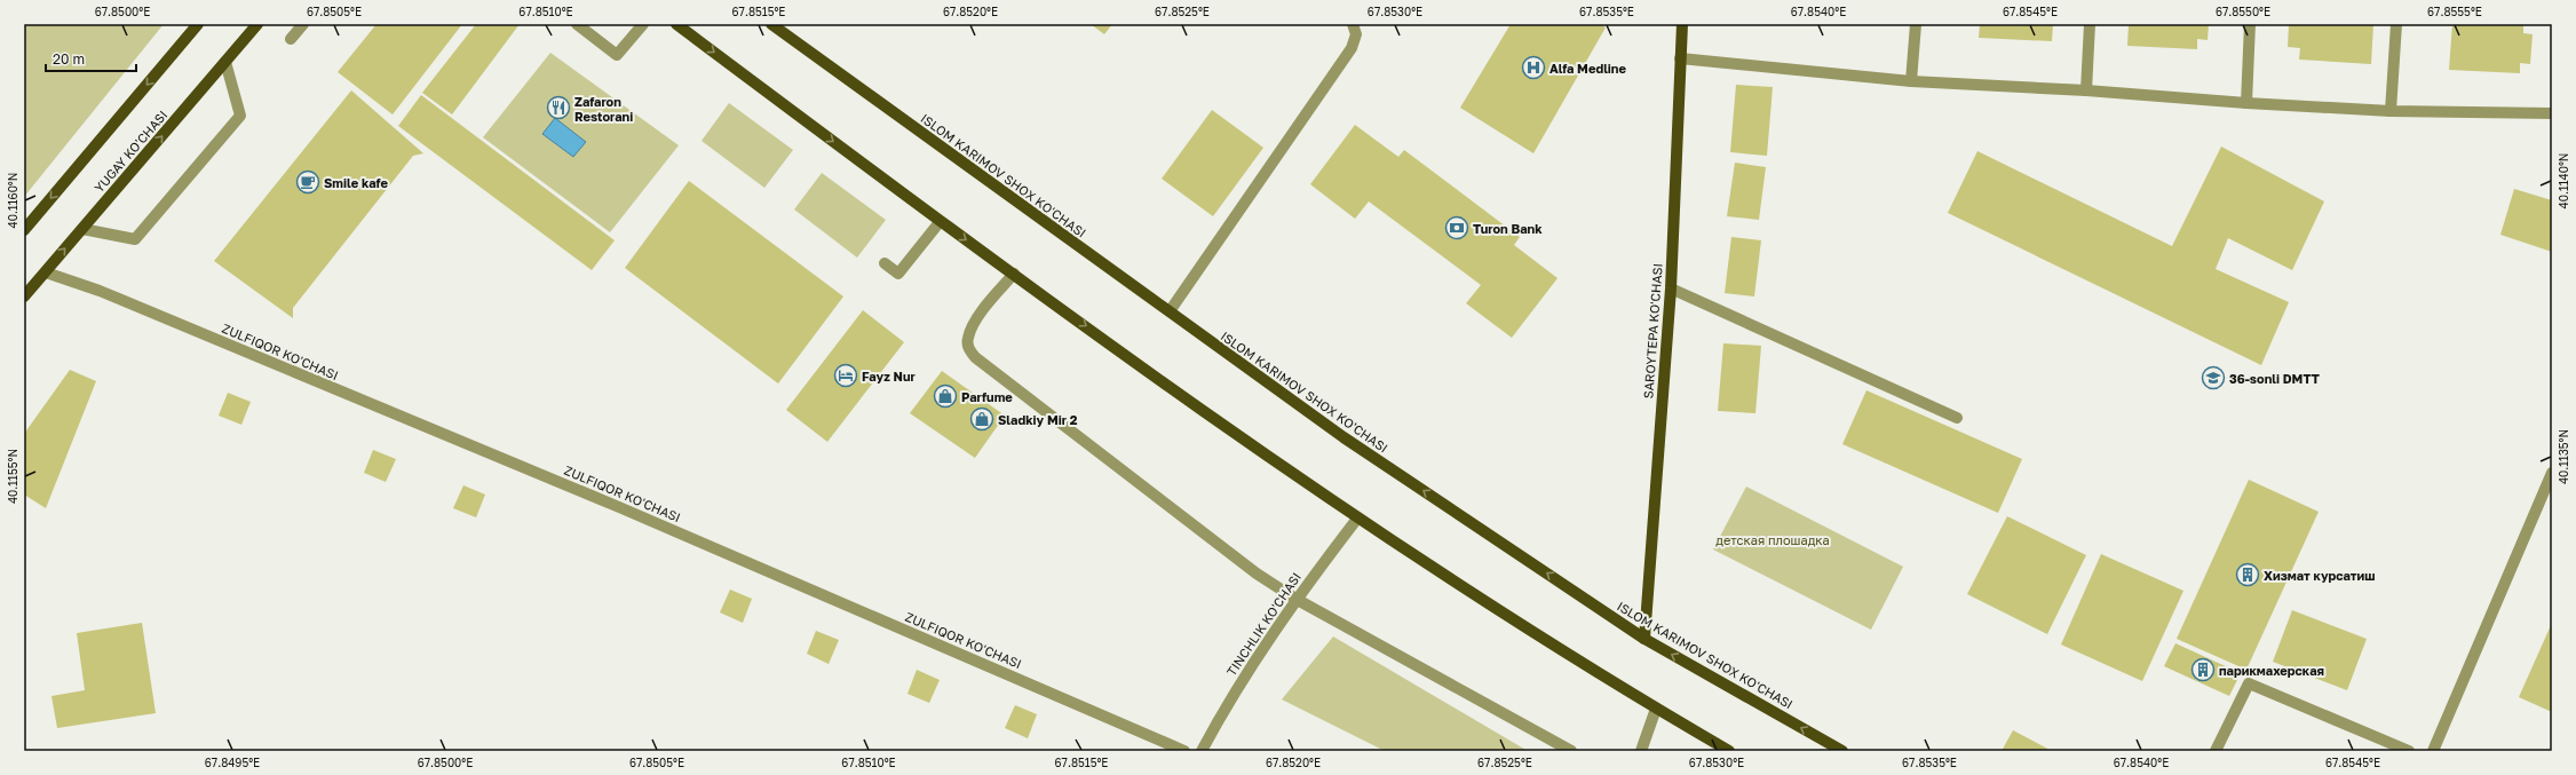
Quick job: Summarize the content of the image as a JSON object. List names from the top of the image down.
{
  "streets": {
    "main road": ["YUGAY KO'CHASI", "ISLOM KARIMOV SHOX KO'CHASI", "SAROYTEPA KO'CHASI"],
    "street": ["ZULFIQOR KO'CHASI", "TINCHLIK KO'CHASI"]
  },
  "crossings": [
    ["YUGAY KO'CHASI", "ZULFIQOR KO'CHASI"],
    ["ISLOM KARIMOV SHOX KO'CHASI", "SAROYTEPA KO'CHASI"]
  ],
  "parks": ["детская плошадка"],
  "places": {
    "hospital": ["Alfa Medline"],
    "restaurant": ["Zafaron Restorani"],
    "cafe": ["Smile kafe"],
    "bank": ["Turon Bank"],
    "hotel": ["Fayz Nur"],
    "school or university": ["36-sonli DMTT"],
    "shop": ["Parfume", "Sladkiy Mir 2"],
    "building": ["Хизмат курсатиш", "парикмахерская"]
  },
  "scale_bar": "20 m",
  "coordinates": [
    "67.8500°E",
    "67.8505°E",
    "67.8510°E",
    "67.8515°E",
    "67.8520°E",
    "67.8525°E",
    "67.8530°E",
    "67.8535°E",
    "67.8540°E",
    "67.8545°E",
    "67.8550°E",
    "67.8555°E",
    "40.1140°N",
    "40.1160°N",
    "40.1135°N",
    "40.1155°N",
    "67.8495°E"
  ]
}
